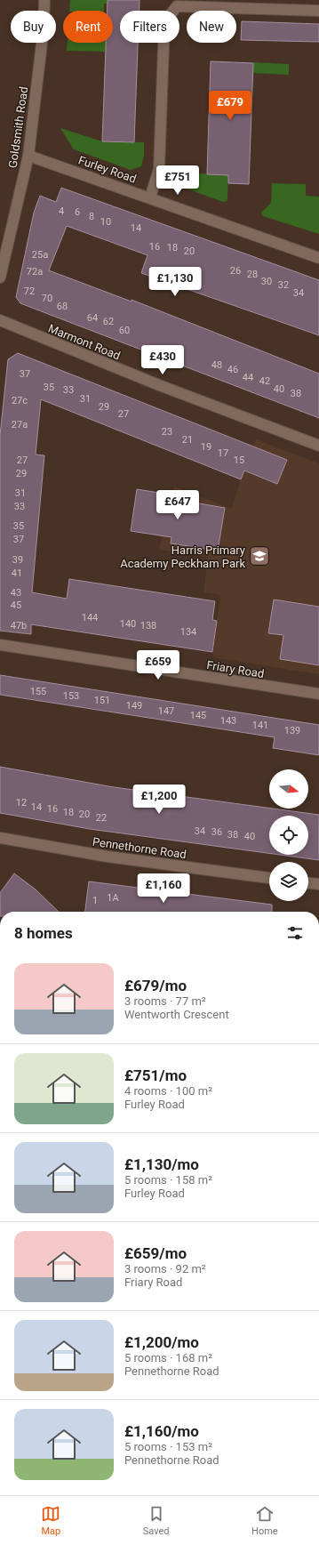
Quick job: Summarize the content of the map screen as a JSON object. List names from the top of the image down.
{
  "streets": {
    "street": [
      "Goldsmith Road",
      "Furley Road",
      "Marmont Road",
      "Friary Road",
      "Pennethorne Road"
    ]
  },
  "crossings": [
    ["Goldsmith Road", "Furley Road"]
  ],
  "places": {
    "school or university": ["Harris Primary Academy Peckham Park"]
  },
  "house_numbers": [
    "4",
    "6",
    "8",
    "10",
    "14",
    "16",
    "18",
    "20",
    "25a",
    "26",
    "72a",
    "28",
    "30",
    "32",
    "72",
    "34",
    "70",
    "68",
    "64",
    "62",
    "60",
    "48",
    "46",
    "37",
    "44",
    "42",
    "35",
    "40",
    "33",
    "38",
    "31",
    "27c",
    "29",
    "27",
    "27a",
    "23",
    "21",
    "19",
    "17",
    "27",
    "15",
    "29",
    "31",
    "33",
    "35",
    "37",
    "39",
    "41",
    "43",
    "45",
    "144",
    "140",
    "47b",
    "138",
    "134",
    "155",
    "153",
    "151",
    "149",
    "147",
    "145",
    "143",
    "141",
    "139",
    "12",
    "14",
    "16",
    "18",
    "20",
    "22",
    "34",
    "36",
    "38",
    "40",
    "1A",
    "1"
  ],
  "north": "right",
  "page": {
    "chip": [
      "Buy",
      "Rent",
      "Filters",
      "New"
    ],
    "price": [
      "£679",
      "£751",
      "£1,130",
      "£430",
      "£647",
      "£659",
      "£1,200",
      "£1,160"
    ],
    "heading": "8 homes",
    "list": [
      {
        "name": "£679/mo",
        "note": "3 rooms · 77 m² · Wentworth Crescent"
      },
      {
        "name": "£751/mo",
        "note": "4 rooms · 100 m² · Furley Road"
      },
      {
        "name": "£1,130/mo",
        "note": "5 rooms · 158 m² · Furley Road"
      },
      {
        "name": "£659/mo",
        "note": "3 rooms · 92 m² · Friary Road"
      },
      {
        "name": "£1,200/mo",
        "note": "5 rooms · 168 m² · Pennethorne Road"
      },
      {
        "name": "£1,160/mo",
        "note": "5 rooms · 153 m² · Pennethorne Road"
      }
    ],
    "tabs": ["Map", "Saved", "Home"]
  }
}
